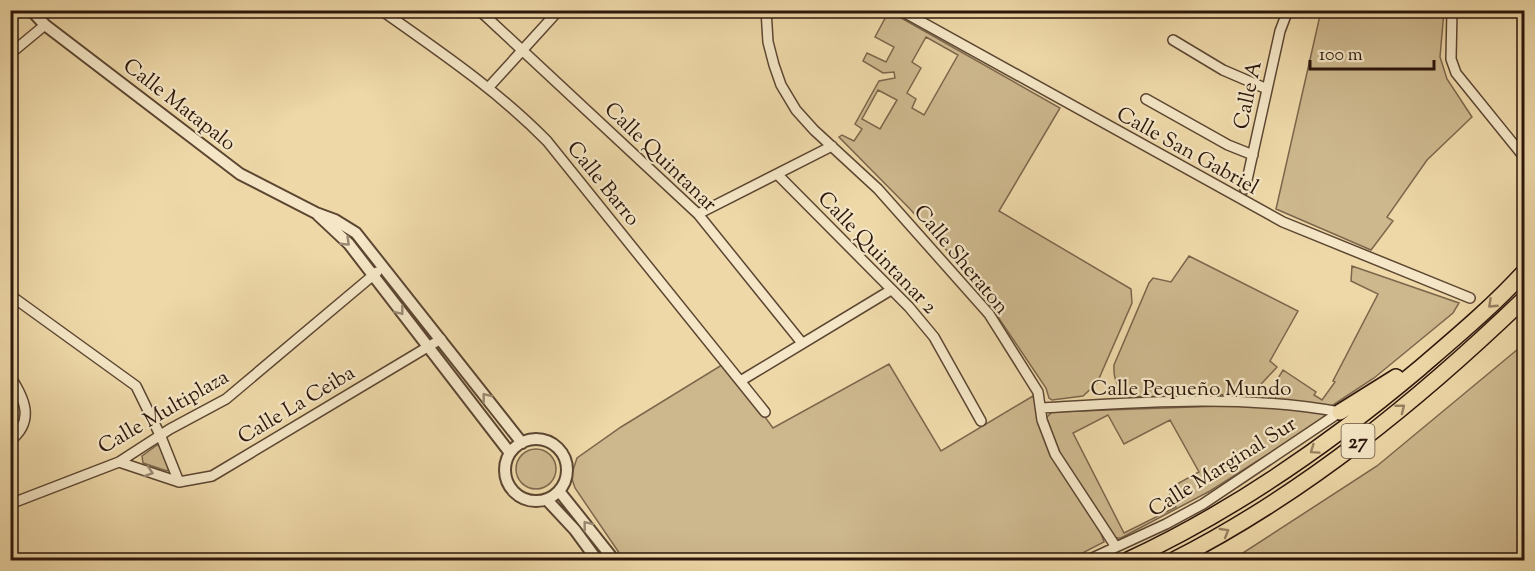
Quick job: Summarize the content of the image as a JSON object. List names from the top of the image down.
{
  "streets": {
    "highway": ["27"],
    "street": [
      "Calle A",
      "Calle Matapalo",
      "Calle San Gabriel",
      "Calle Quintanar",
      "Calle Barro",
      "Calle Quintanar 2",
      "Calle Sheraton",
      "Calle Pequeño Mundo",
      "Calle La Ceiba",
      "Calle Multiplaza",
      "Calle Marginal Sur"
    ]
  },
  "crossings": [
    ["Calle Matapalo", "Calle La Ceiba"],
    ["Calle Matapalo", "Calle Multiplaza"],
    ["Calle Sheraton", "Calle Pequeño Mundo"],
    ["Calle Sheraton", "Calle Marginal Sur"],
    ["Calle Pequeño Mundo", "Calle Marginal Sur"],
    ["Calle La Ceiba", "Calle Multiplaza"]
  ],
  "scale_bar": "100 m"
}
